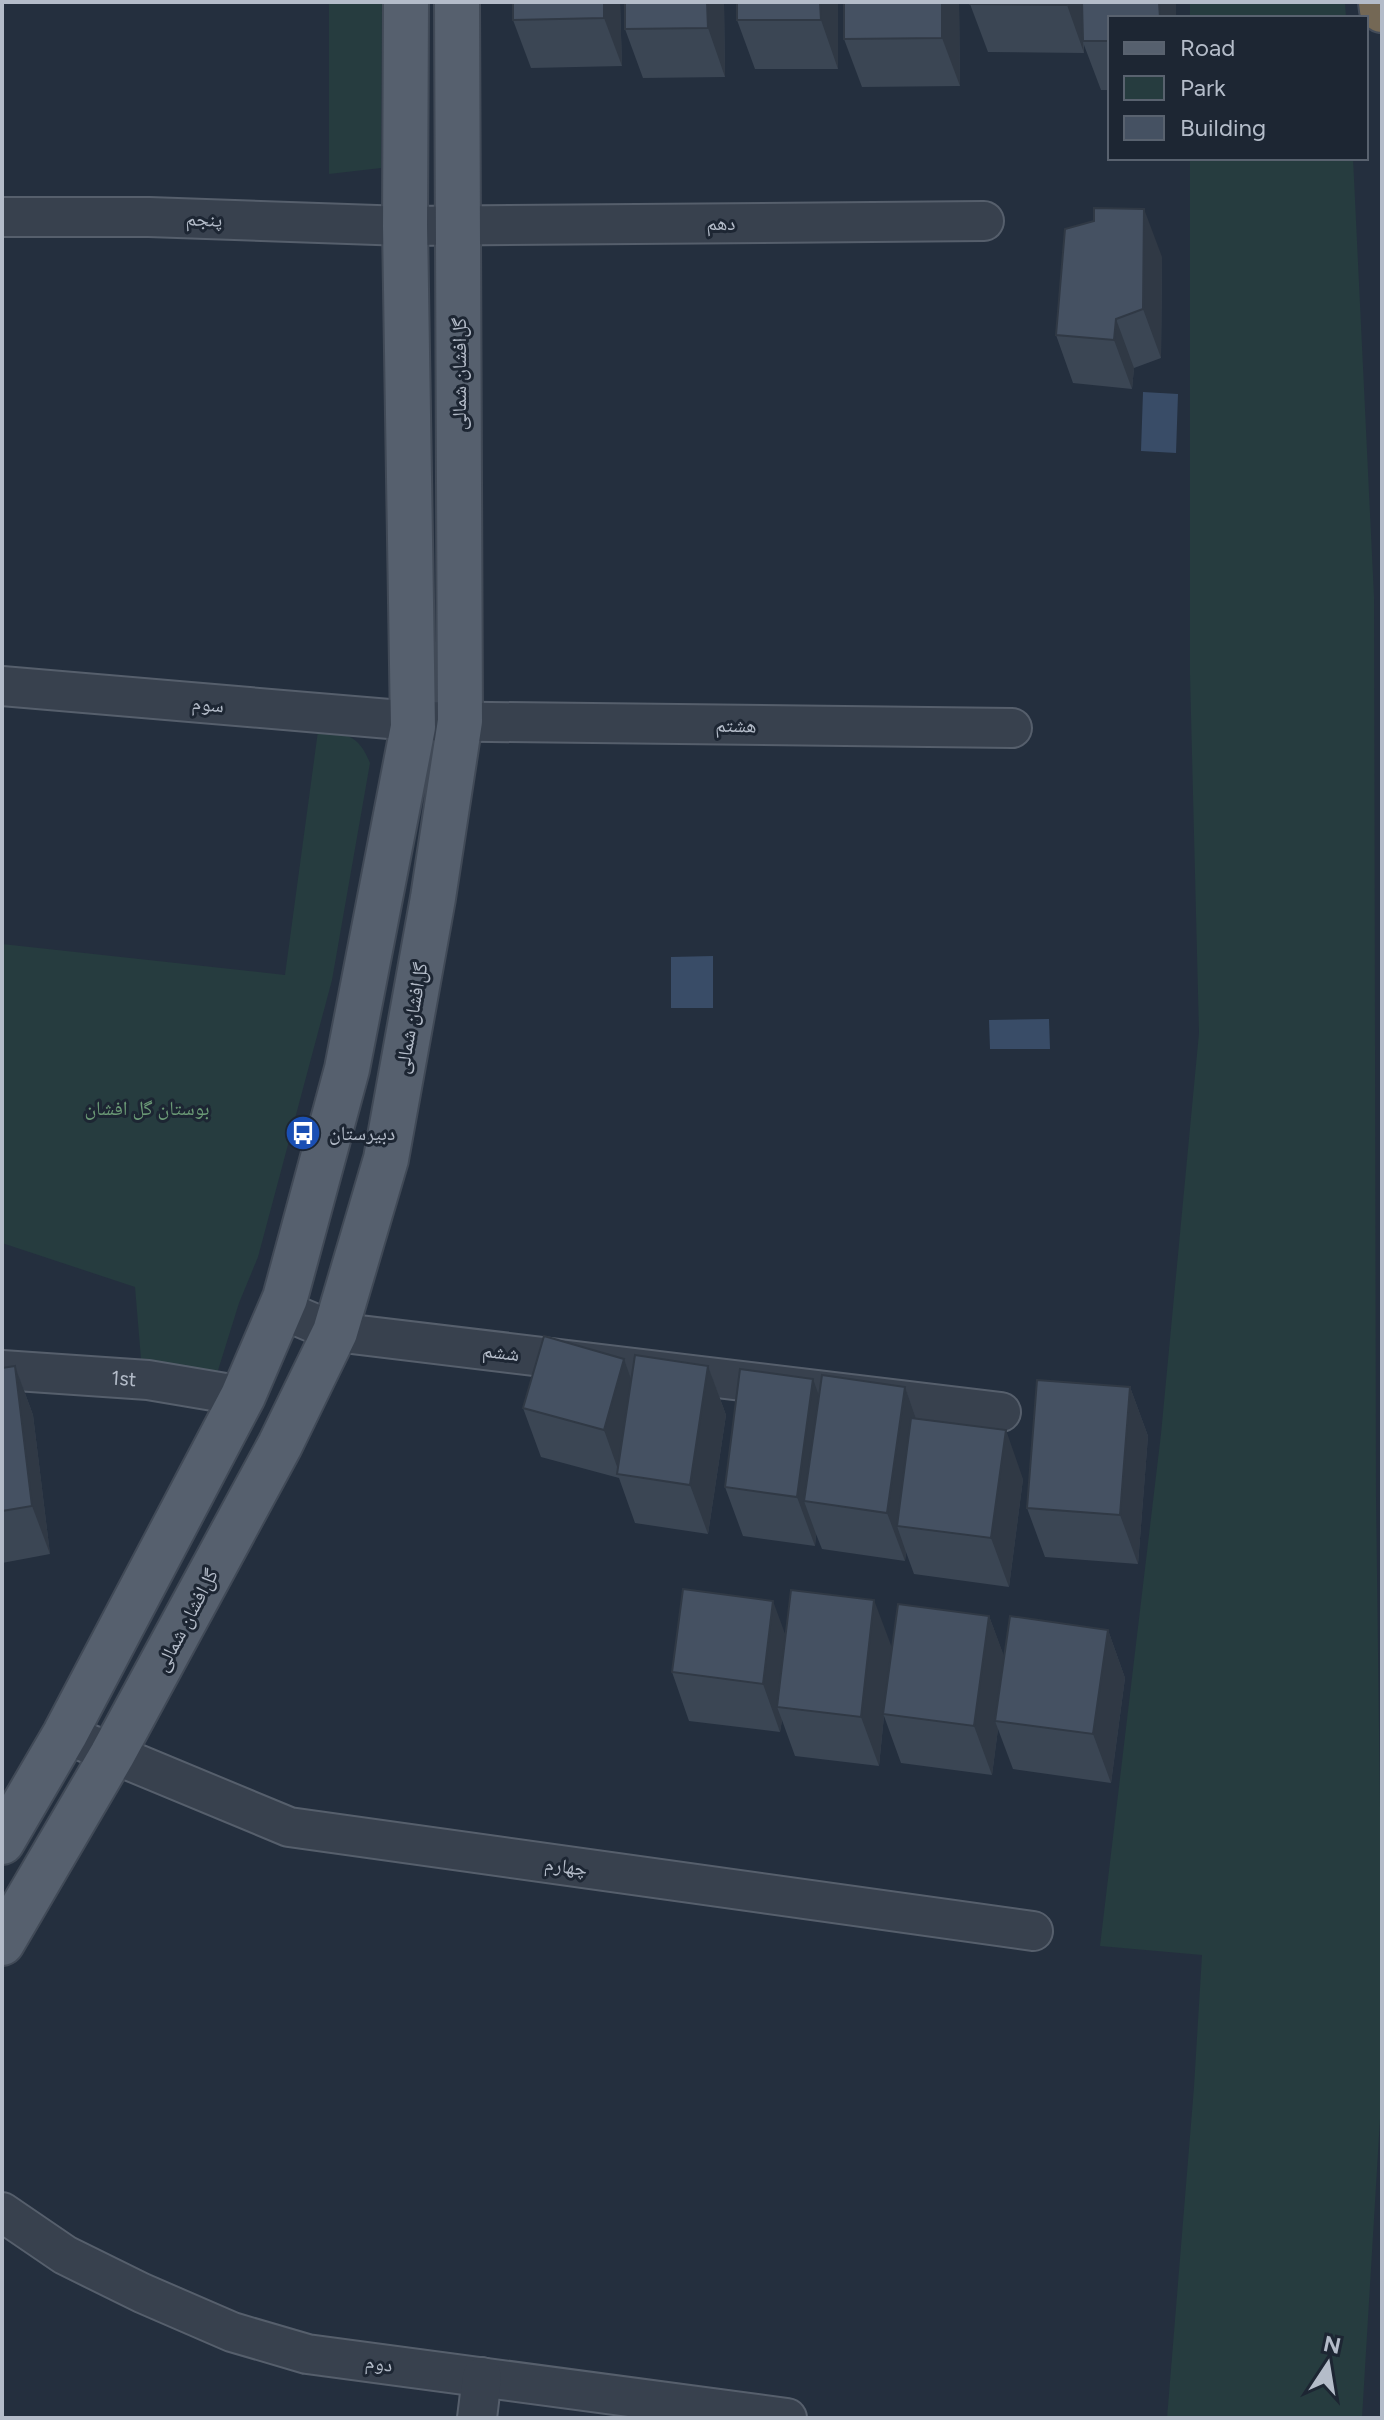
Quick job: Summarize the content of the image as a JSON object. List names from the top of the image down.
{
  "streets": {
    "main road": ["گل‌افشان شمالی"],
    "street": [
      "پنجم",
      "دهم",
      "سوم",
      "هشتم",
      "ششم",
      "1st",
      "چهارم",
      "دوم"
    ]
  },
  "crossings": [
    ["پنجم", "دهم"],
    ["پنجم", "گل‌افشان شمالی"],
    ["دهم", "گل‌افشان شمالی"],
    ["گل‌افشان شمالی", "سوم"],
    ["گل‌افشان شمالی", "هشتم"],
    ["گل‌افشان شمالی", "ششم"],
    ["گل‌افشان شمالی", "چهارم"],
    ["سوم", "هشتم"]
  ],
  "parks": ["بوستان گل افشان"],
  "places": {
    "bus stop": ["دبیرستان"]
  },
  "legend": ["Road", "Park", "Building"],
  "north": "top"
}
